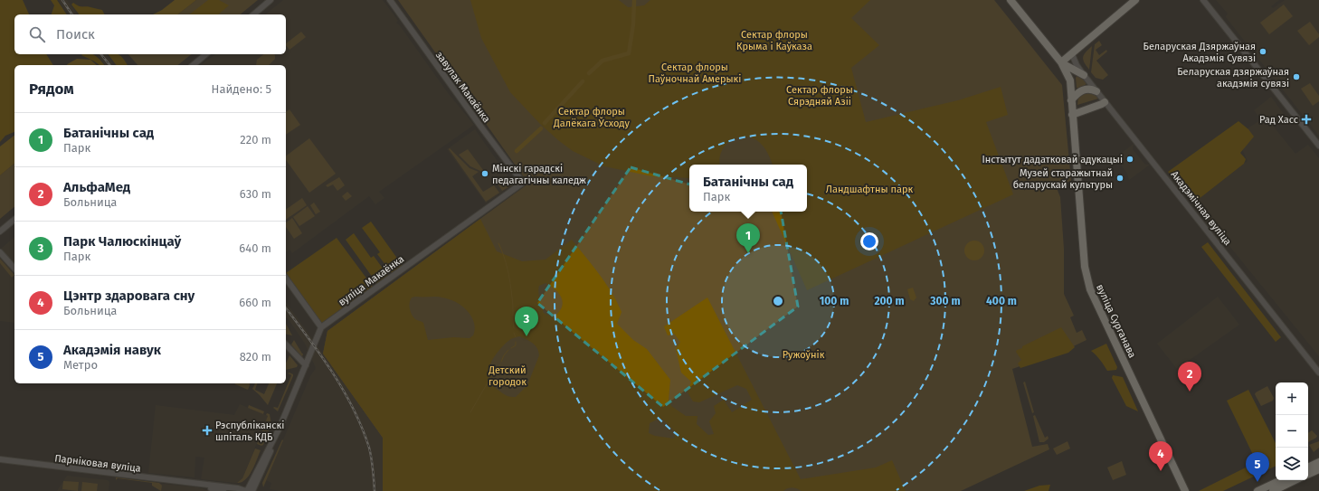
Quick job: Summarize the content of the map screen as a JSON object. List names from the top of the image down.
{
  "streets": {
    "main road": ["вуліца Сурганава"],
    "street": [
      "завулак Макаёнка",
      "Акадэмічная вуліца",
      "вуліца Макаёнка",
      "Парніковая вуліца"
    ]
  },
  "crossings": [
    ["завулак Макаёнка", "вуліца Макаёнка"]
  ],
  "parks": [
    "Сектар флоры Крыма і Каўказа",
    "Сектар флоры Паўночнай Амерыкі",
    "Сектар флоры Сярэдняй Азіі",
    "Сектар флоры Далёкага Ўсходу",
    "Ландшафтны парк",
    "Ружоўнік",
    "Детский городок"
  ],
  "places": {
    "other": [
      "Беларуская Дзяржаўная Акадэмія Сувязі",
      "Беларуская дзяржаўная акадэмія сувязі",
      "Інстытут дадатковай адукацыі",
      "Мінскі гарадскі педагагічны каледж",
      "Музей старажытнай беларускай культуры"
    ],
    "health": ["Рад Хасс", "Рэспубліканскі шпіталь КДБ"]
  },
  "page": {
    "search": "Поиск",
    "heading": ["Рядом", "Найдено: 5"],
    "list": [
      {
        "mark": "1",
        "name": "Батанічны сад",
        "note": "Парк",
        "value": "220 m"
      },
      {
        "mark": "2",
        "name": "АльфаМед",
        "note": "Больница",
        "value": "630 m"
      },
      {
        "mark": "3",
        "name": "Парк Чалюскінцаў",
        "note": "Парк",
        "value": "640 m"
      },
      {
        "mark": "4",
        "name": "Цэнтр здаровага сну",
        "note": "Больница",
        "value": "660 m"
      },
      {
        "mark": "5",
        "name": "Акадэмія навук",
        "note": "Метро",
        "value": "820 m"
      }
    ],
    "popup": ["Батанічны сад", "Парк"],
    "pins": [
      "1",
      "3",
      "2",
      "4",
      "5"
    ],
    "map_buttons": ["+", "−"]
  },
  "rings": [
    "100 m",
    "200 m",
    "300 m",
    "400 m"
  ]
}
